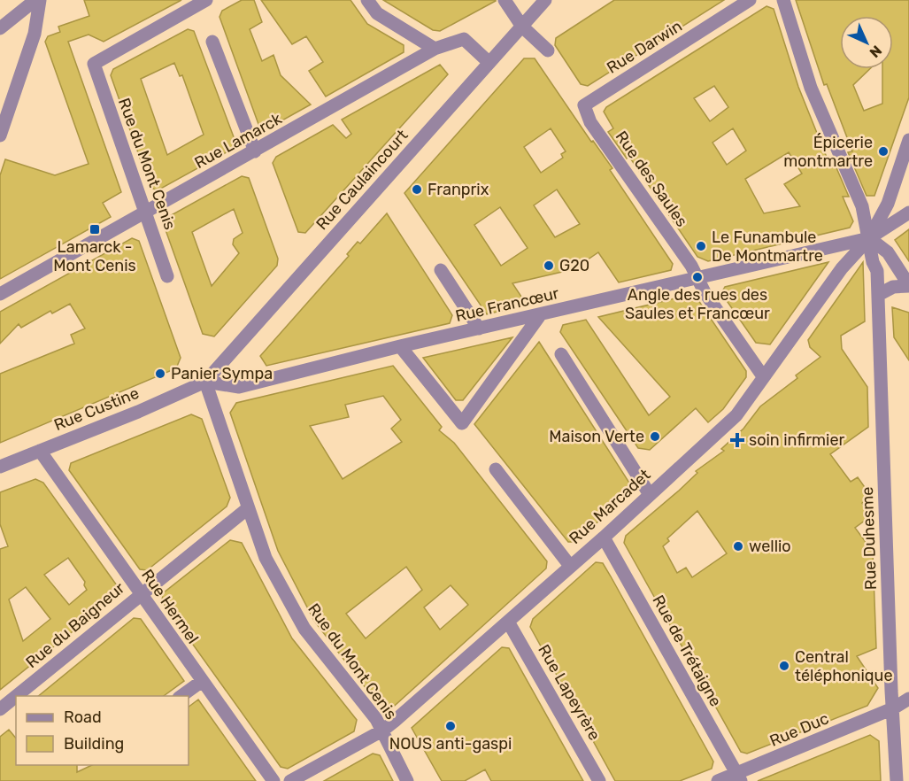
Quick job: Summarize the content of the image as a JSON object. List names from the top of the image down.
{
  "streets": {
    "street": [
      "Rue Darwin",
      "Rue Lamarck",
      "Rue du Mont Cenis",
      "Rue des Saules",
      "Rue Caulaincourt",
      "Rue Francœur",
      "Rue Custine",
      "Rue Marcadet",
      "Rue Duhesme",
      "Rue Hermel",
      "Rue du Baigneur",
      "Rue de Trétaigne",
      "Rue Lapeyrère",
      "Rue Duc"
    ]
  },
  "crossings": [
    ["Rue Darwin", "Rue des Saules"],
    ["Rue Lamarck", "Rue du Mont Cenis"],
    ["Rue Lamarck", "Rue Caulaincourt"],
    ["Rue du Mont Cenis", "Rue Caulaincourt"],
    ["Rue du Mont Cenis", "Rue Francœur"],
    ["Rue du Mont Cenis", "Rue Custine"],
    ["Rue du Mont Cenis", "Rue Marcadet"],
    ["Rue du Mont Cenis", "Rue du Baigneur"],
    ["Rue des Saules", "Rue Francœur"],
    ["Rue des Saules", "Rue Marcadet"],
    ["Rue Caulaincourt", "Rue Francœur"],
    ["Rue Caulaincourt", "Rue Custine"],
    ["Rue Francœur", "Rue Custine"],
    ["Rue Francœur", "Rue Marcadet"],
    ["Rue Francœur", "Rue Duhesme"],
    ["Rue Custine", "Rue Hermel"],
    ["Rue Marcadet", "Rue Duhesme"],
    ["Rue Marcadet", "Rue de Trétaigne"],
    ["Rue Marcadet", "Rue Lapeyrère"],
    ["Rue Duhesme", "Rue Duc"],
    ["Rue Hermel", "Rue du Baigneur"],
    ["Rue de Trétaigne", "Rue Duc"]
  ],
  "places": {
    "other": [
      "Épicerie montmartre",
      "Franprix",
      "Le Funambule De Montmartre",
      "G20",
      "Angle des rues des Saules et Francœur",
      "Panier Sympa",
      "Maison Verte",
      "wellio",
      "Central téléphonique",
      "NOUS anti-gaspi"
    ],
    "transit": ["Lamarck - Mont Cenis"],
    "health": ["soin infirmier"]
  },
  "legend": ["Road", "Building"],
  "north": "bottom right"
}
